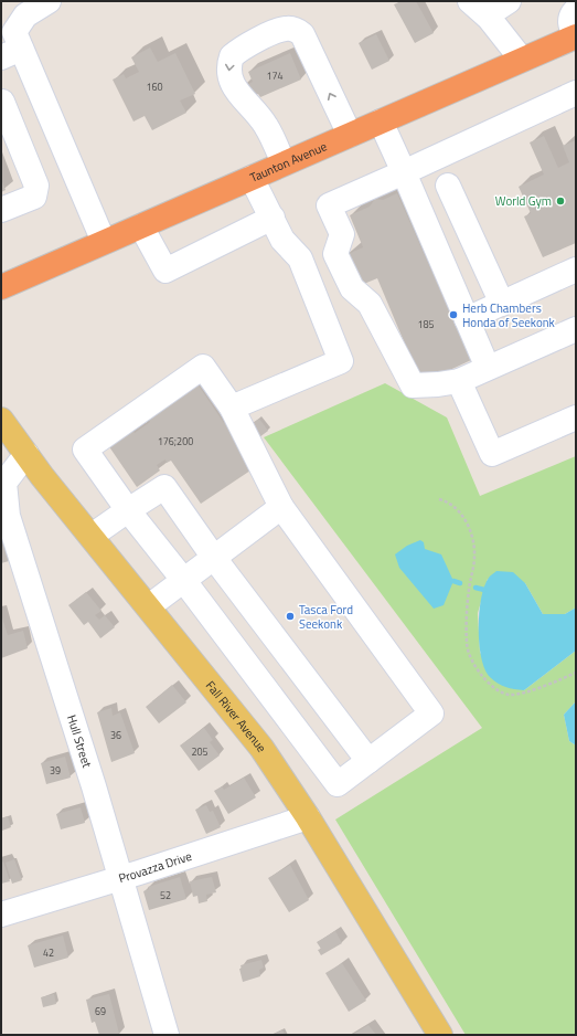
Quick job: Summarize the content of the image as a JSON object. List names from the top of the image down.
{
  "streets": {
    "highway": ["Taunton Avenue"],
    "main road": ["Fall River Avenue"],
    "street": ["Hull Street", "Provazza Drive"]
  },
  "crossings": [
    ["Fall River Avenue", "Hull Street"],
    ["Fall River Avenue", "Provazza Drive"],
    ["Hull Street", "Provazza Drive"]
  ],
  "places": ["World Gym", "Herb Chambers Honda of Seekonk", "Tasca Ford Seekonk"],
  "house_numbers": [
    "174",
    "160",
    "185",
    "176;200",
    "36",
    "205",
    "39",
    "52",
    "42",
    "69"
  ]
}
